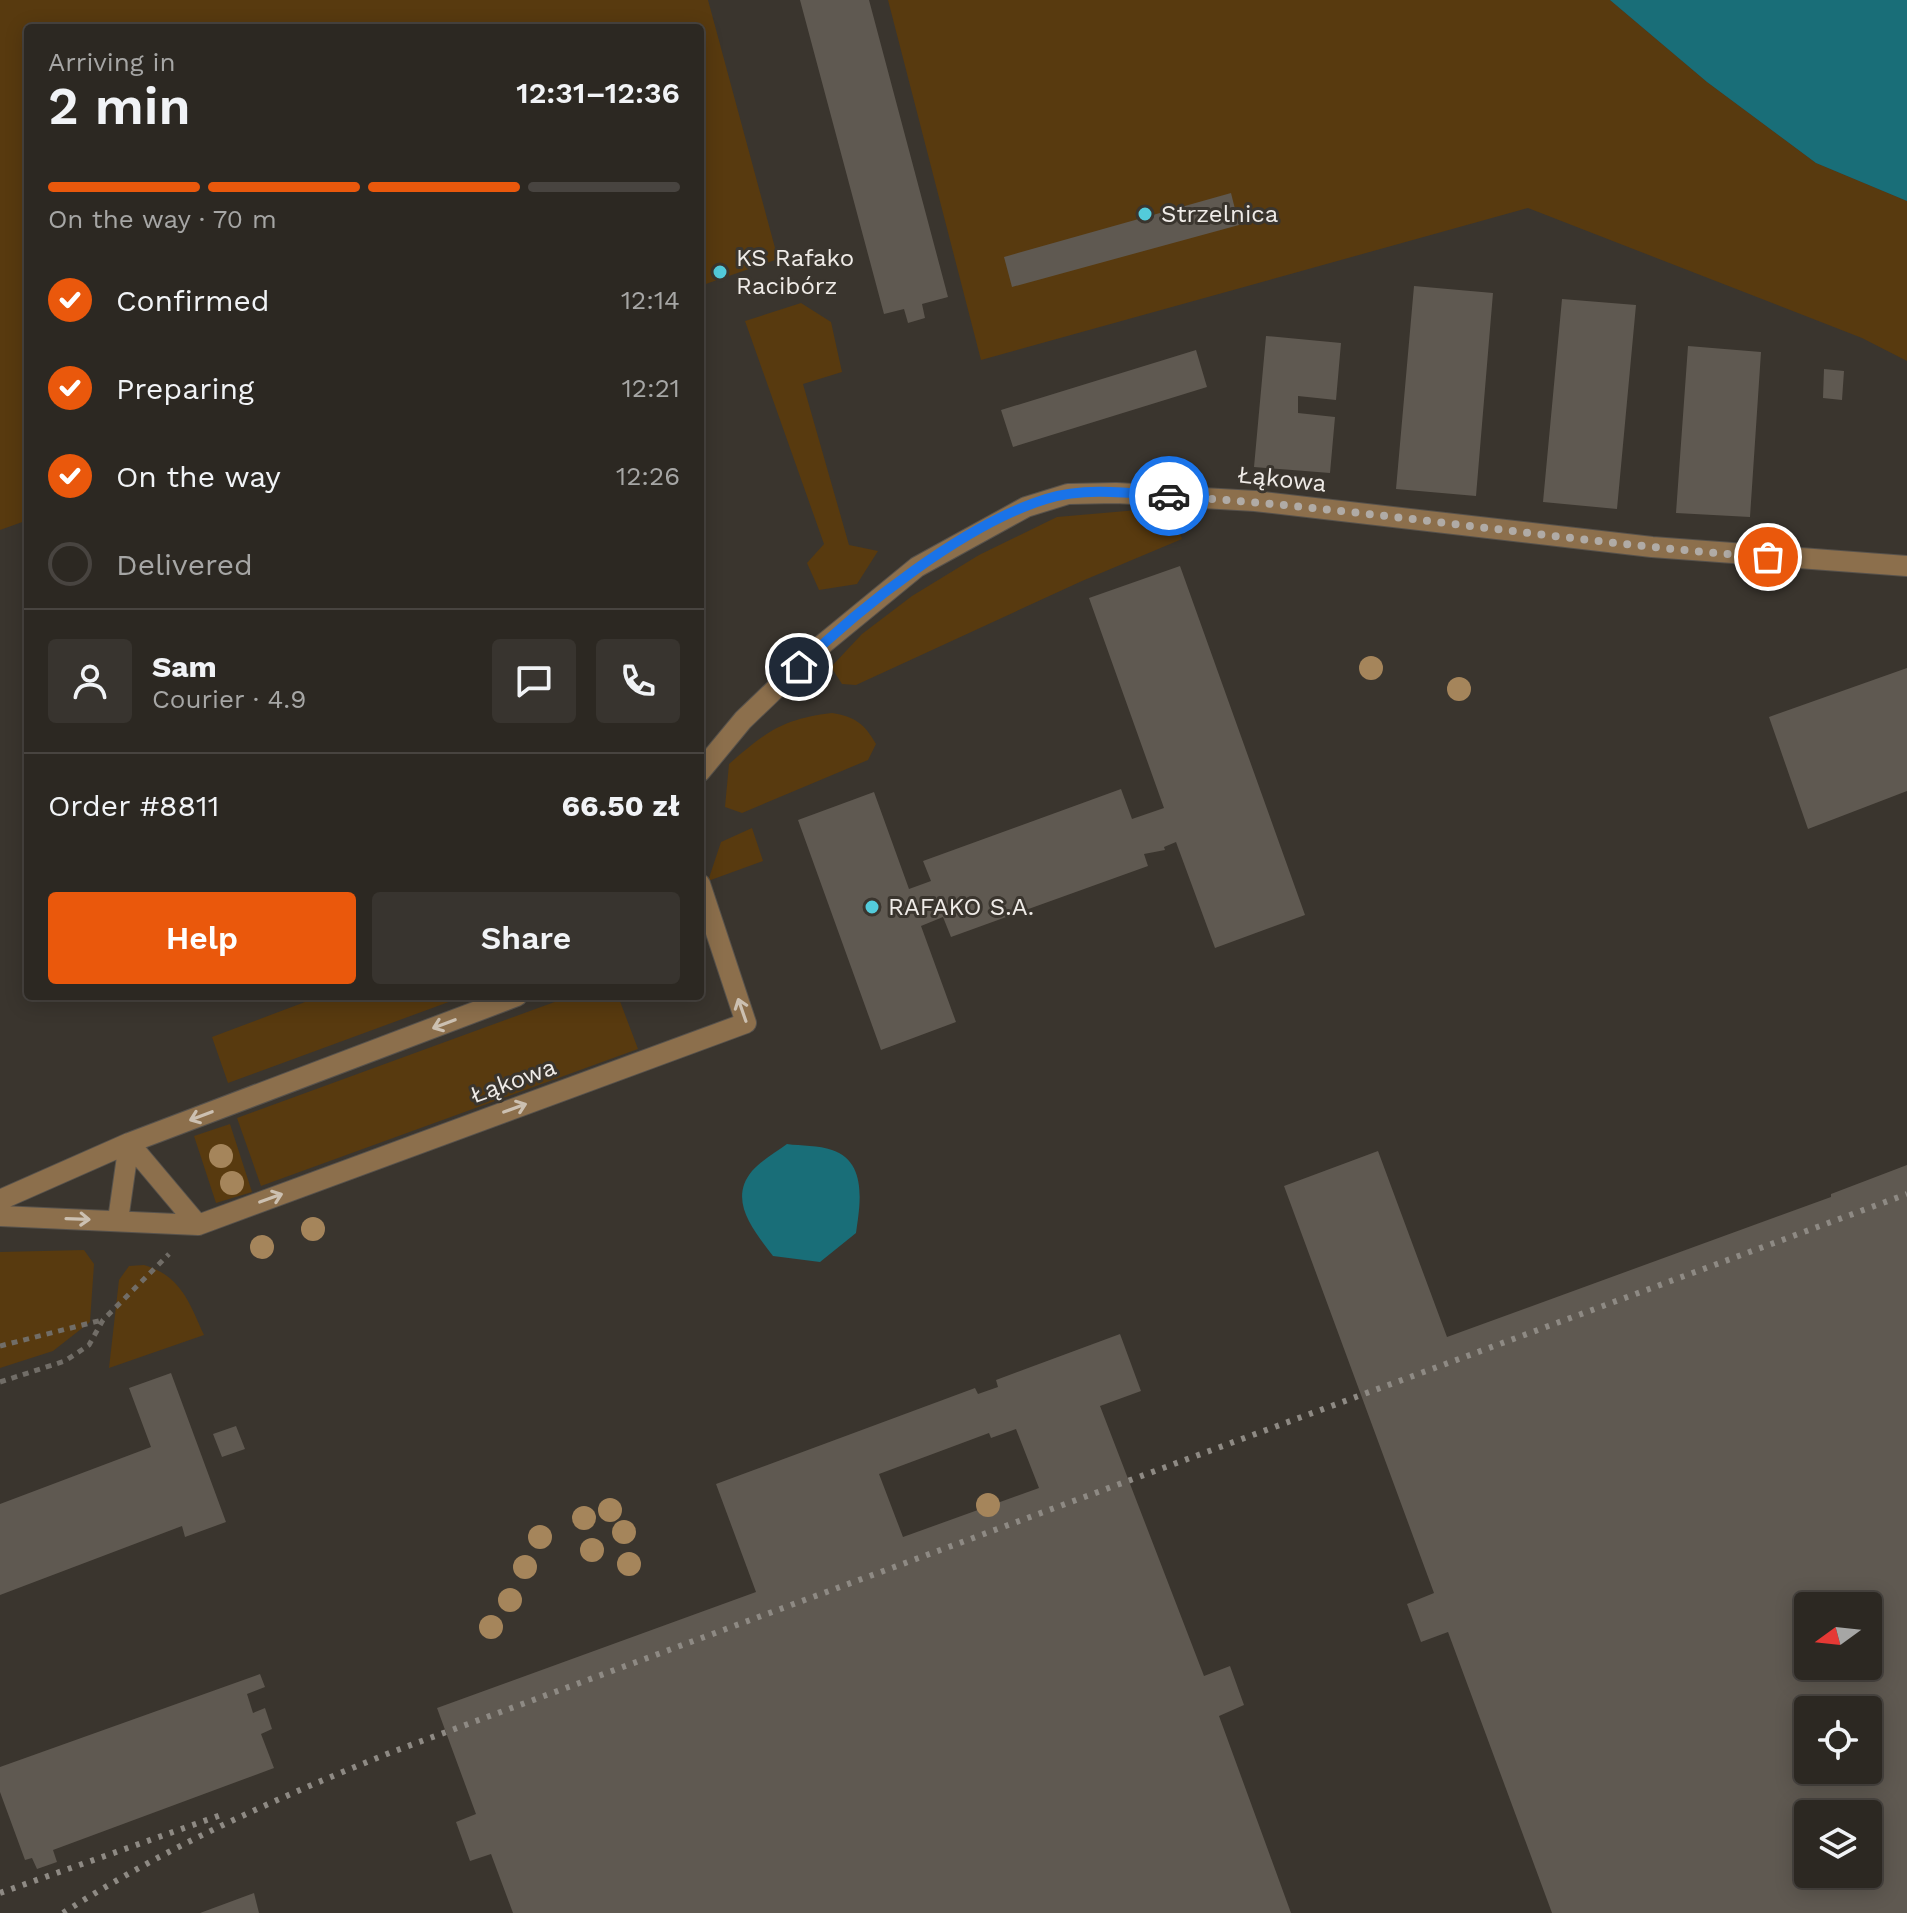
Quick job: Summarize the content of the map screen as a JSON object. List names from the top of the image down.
{
  "streets": {
    "street": ["Łąkowa"]
  },
  "places": ["Strzelnica", "KS Rafako Racibórz", "RAFAKO S.A."],
  "north": "left",
  "page": {
    "heading": ["2 min", "Arriving in", "12:31–12:36"],
    "panel": [
      "Sam",
      "Courier · 4.9",
      "Order #8811",
      "66.50 zł"
    ],
    "bar": "On the way · 70 m",
    "list": [
      ["Confirmed", "12:14"],
      ["Preparing", "12:21"],
      ["On the way", "12:26"],
      "Delivered"
    ],
    "buttons": ["Help", "Share"]
  }
}
